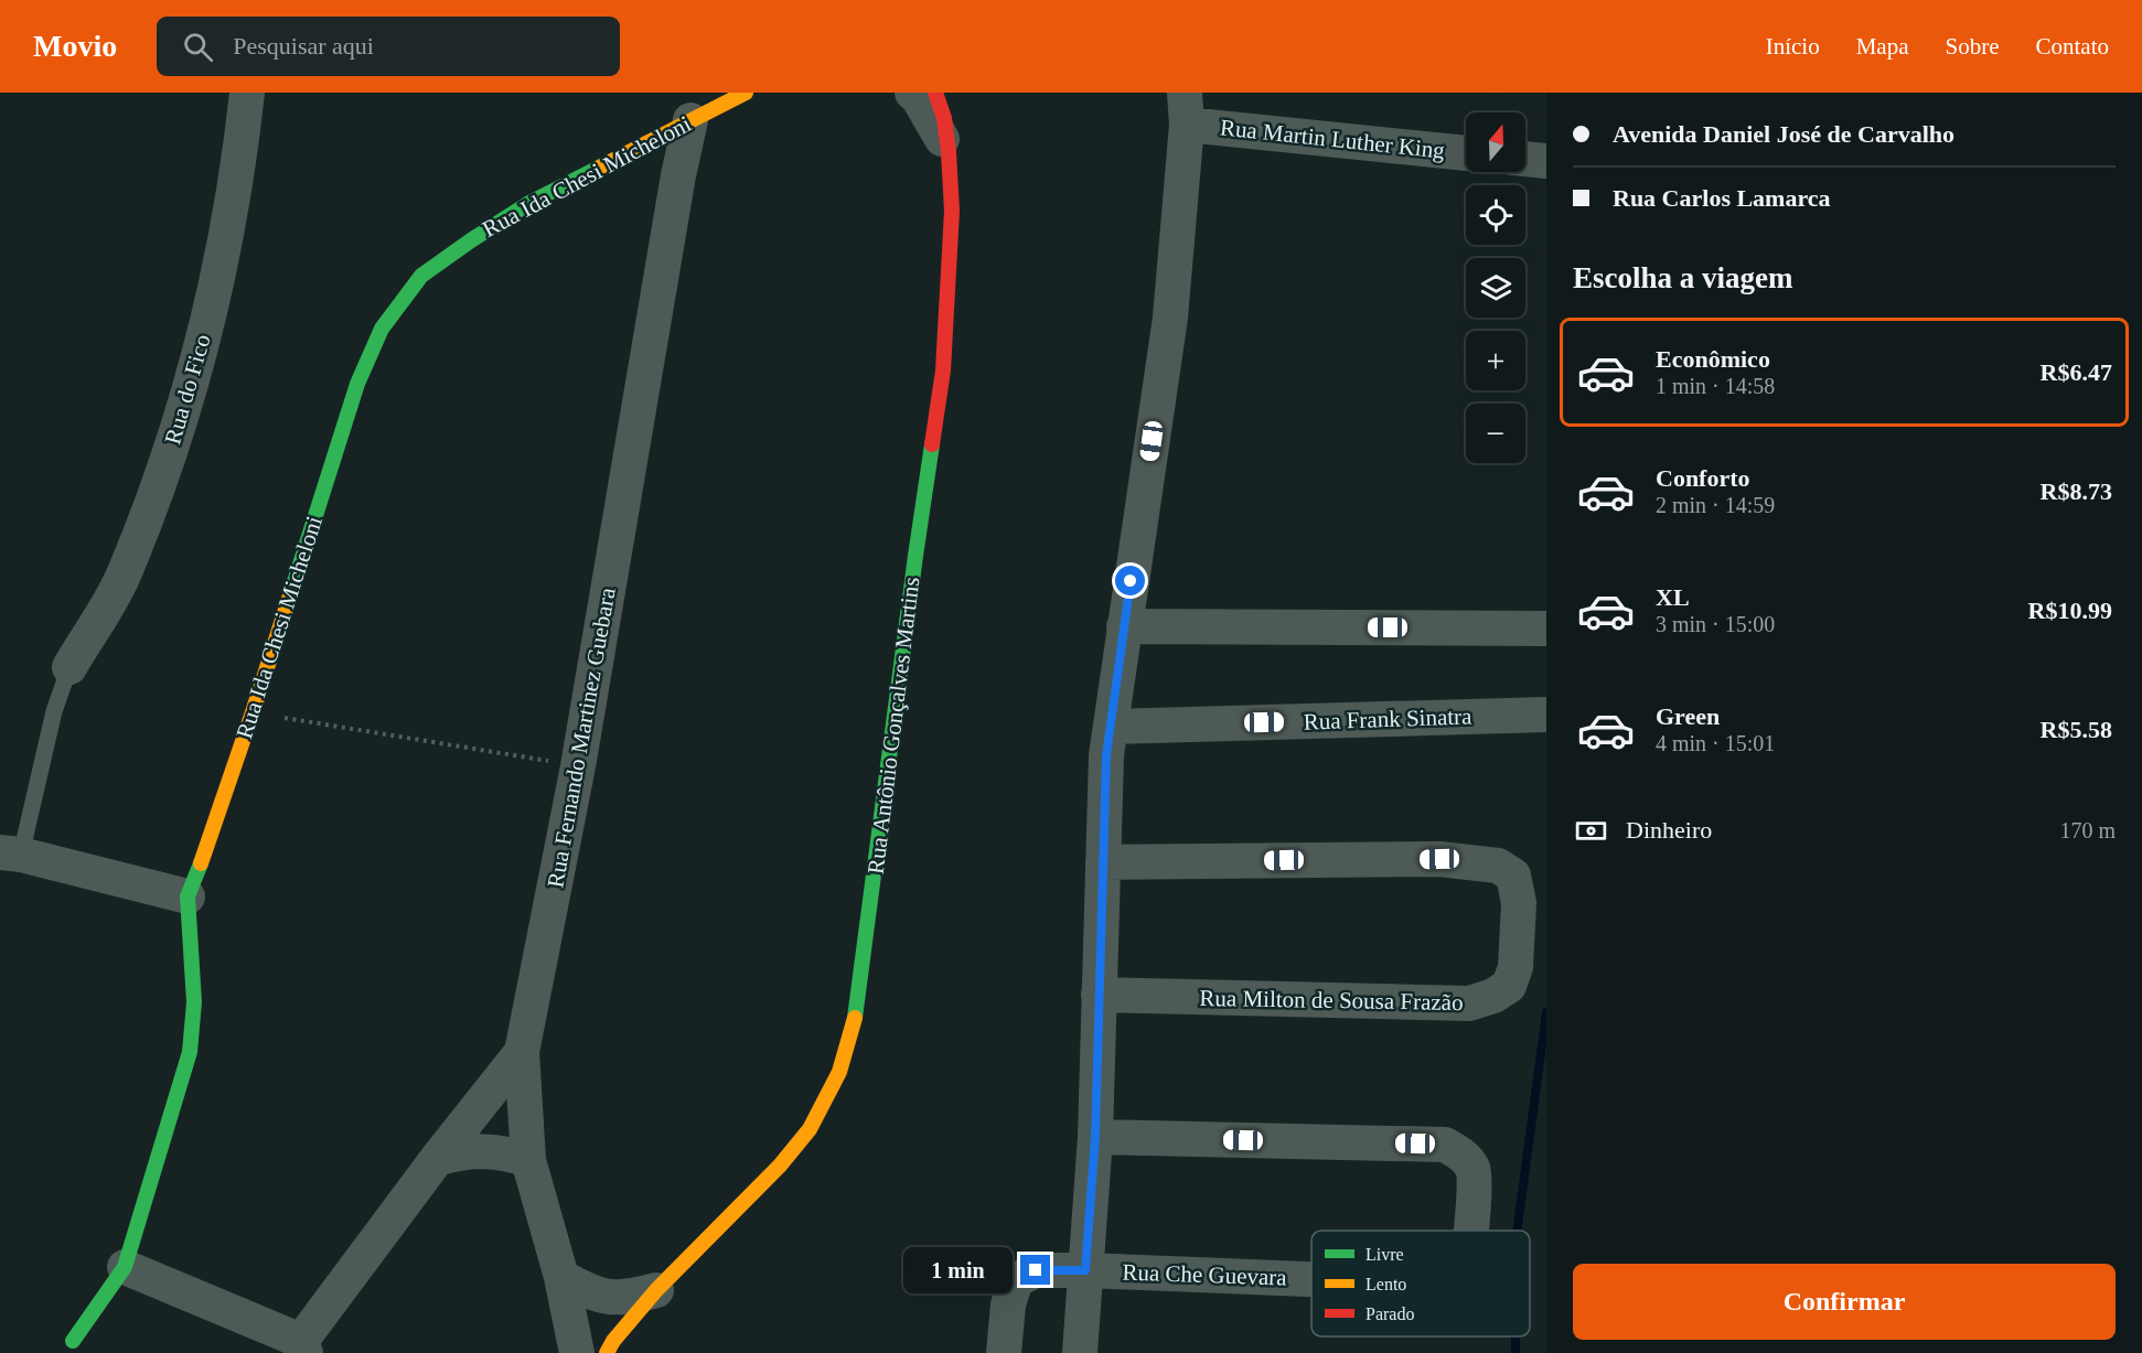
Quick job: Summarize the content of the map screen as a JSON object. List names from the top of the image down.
{
  "streets": {
    "street": [
      "Rua Martin Luther King",
      "Rua Ida Chesi Micheloni",
      "Rua do Fico",
      "Rua Frank Sinatra",
      "Rua Antônio Gonçalves Martins",
      "Rua Fernando Martinez Guebara",
      "Rua Milton de Sousa Frazão",
      "Rua Che Guevara"
    ]
  },
  "crossings": [
    ["Rua Ida Chesi Micheloni", "Rua Fernando Martinez Guebara"]
  ],
  "legend": ["Livre", "Lento", "Parado"],
  "north": "top",
  "page": {
    "header": "Movio",
    "search": "Pesquisar aqui",
    "nav": [
      "Início",
      "Mapa",
      "Sobre",
      "Contato"
    ],
    "banner": ["Avenida Daniel José de Carvalho", "Rua Carlos Lamarca"],
    "map_buttons": ["+", "−"],
    "heading": "Escolha a viagem",
    "list": [
      {
        "name": "Econômico",
        "note": "1 min · 14:58",
        "value": "R$6.47"
      },
      {
        "name": "Conforto",
        "note": "2 min · 14:59",
        "value": "R$8.73"
      },
      {
        "name": "XL",
        "note": "3 min · 15:00",
        "value": "R$10.99"
      },
      {
        "name": "Green",
        "note": "4 min · 15:01",
        "value": "R$5.58"
      }
    ],
    "pay": ["Dinheiro", "170 m"],
    "bubble": "1 min",
    "buttons": "Confirmar"
  }
}
